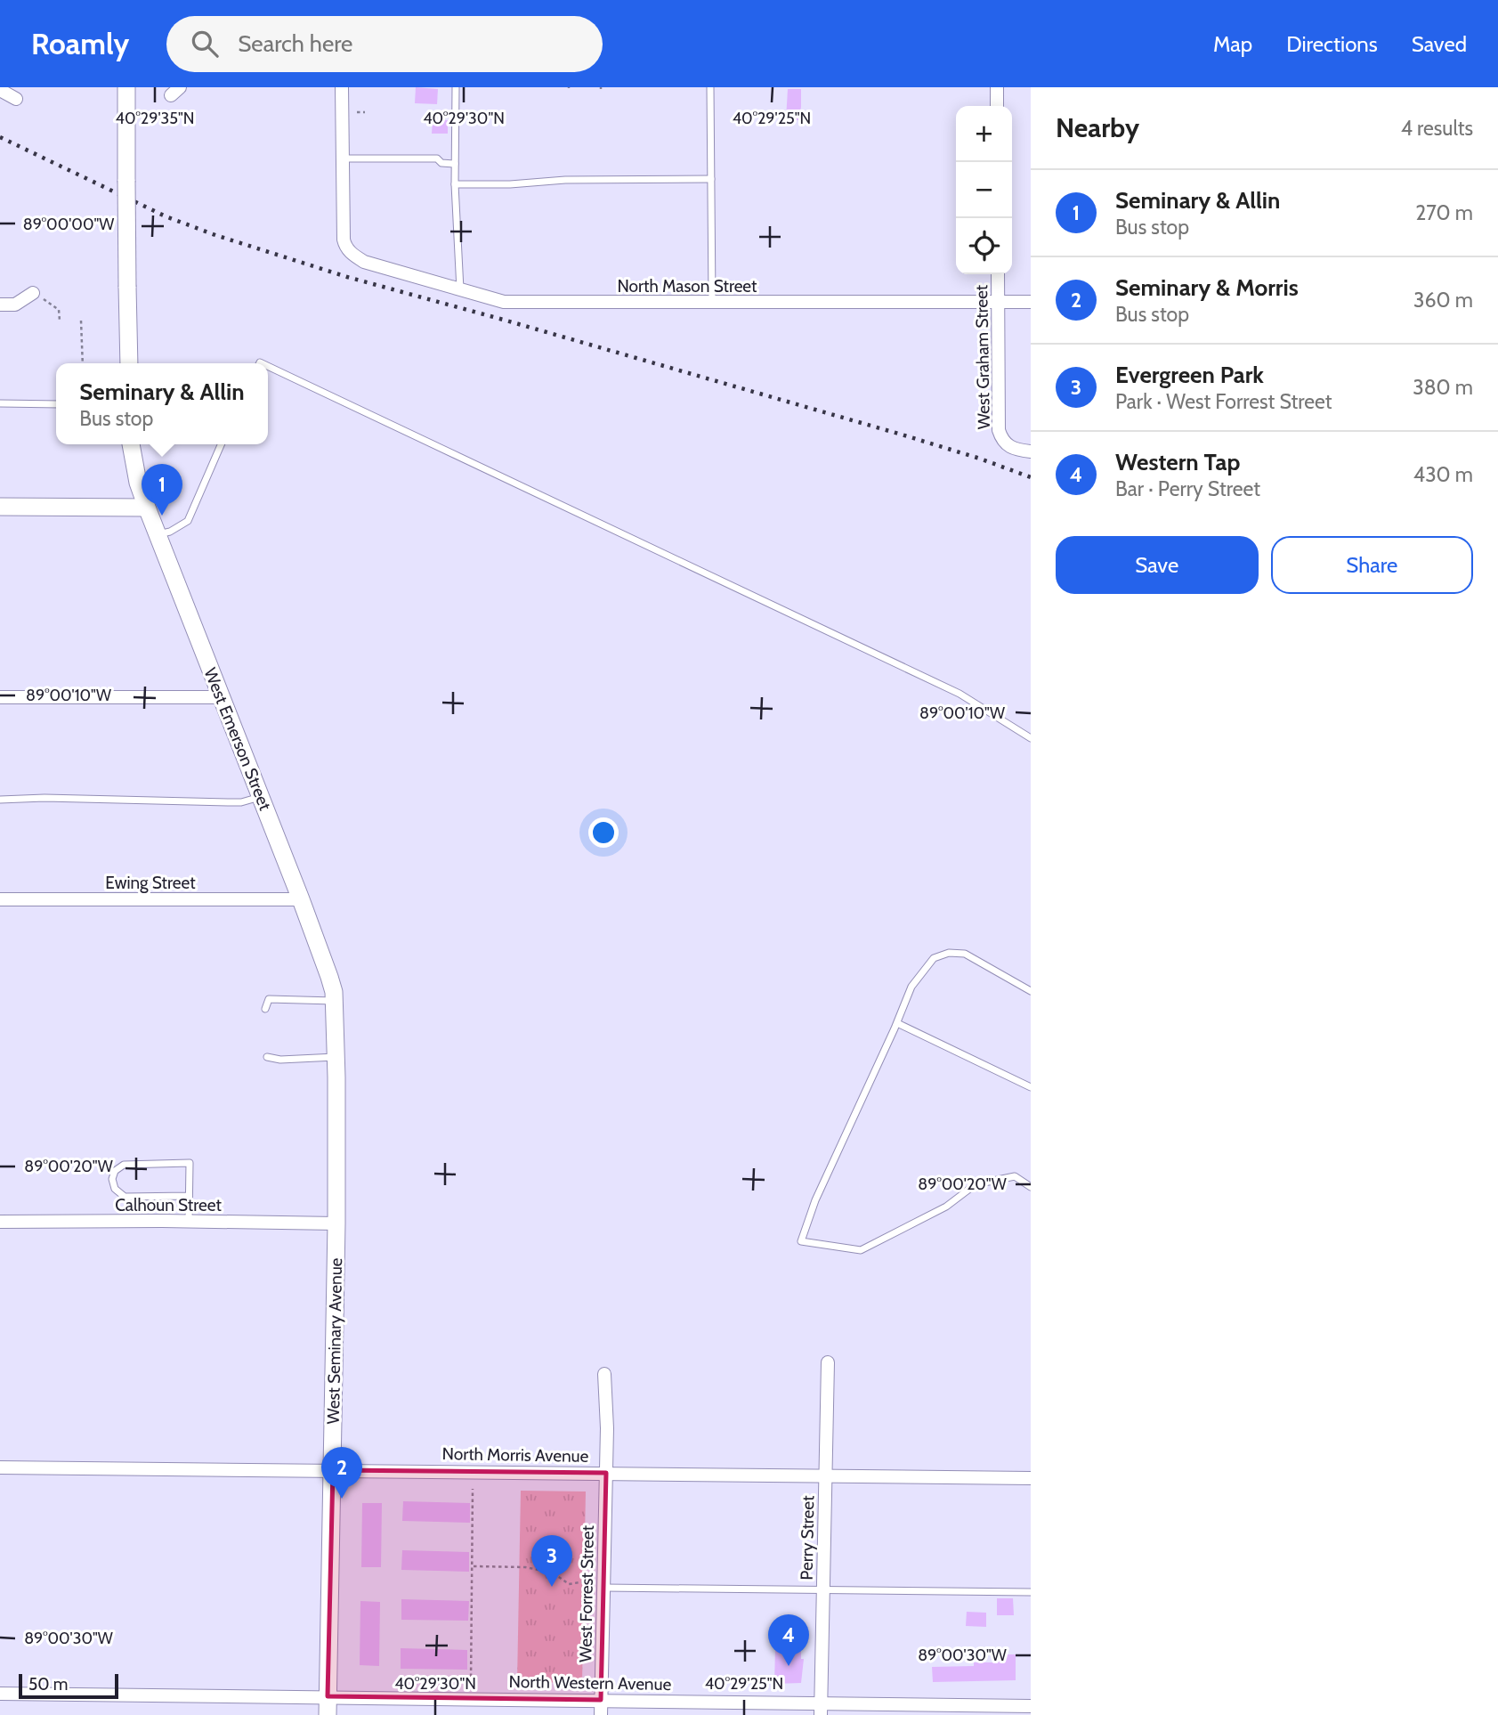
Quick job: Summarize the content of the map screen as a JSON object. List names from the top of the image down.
{
  "streets": {
    "street": [
      "North Mason Street",
      "West Graham Street",
      "West Emerson Street",
      "Ewing Street",
      "Calhoun Street",
      "West Seminary Avenue",
      "North Morris Avenue",
      "Perry Street",
      "West Forrest Street",
      "North Western Avenue"
    ]
  },
  "crossings": [
    ["North Mason Street", "West Graham Street"],
    ["West Emerson Street", "Ewing Street"],
    ["West Emerson Street", "West Seminary Avenue"],
    ["Calhoun Street", "West Seminary Avenue"],
    ["West Seminary Avenue", "North Morris Avenue"],
    ["West Seminary Avenue", "North Western Avenue"],
    ["North Morris Avenue", "Perry Street"],
    ["North Morris Avenue", "West Forrest Street"],
    ["Perry Street", "North Western Avenue"],
    ["West Forrest Street", "North Western Avenue"]
  ],
  "scale_bar": "50 m",
  "page": {
    "header": "Roamly",
    "search": "Search here",
    "nav": ["Map", "Directions", "Saved"],
    "heading": ["Nearby", "4 results"],
    "map_buttons": ["+", "−"],
    "list": [
      {
        "mark": "1",
        "name": "Seminary & Allin",
        "note": "Bus stop",
        "value": "270 m"
      },
      {
        "mark": "2",
        "name": "Seminary & Morris",
        "note": "Bus stop",
        "value": "360 m"
      },
      {
        "mark": "3",
        "name": "Evergreen Park",
        "note": "Park · West Forrest Street",
        "value": "380 m"
      },
      {
        "mark": "4",
        "name": "Western Tap",
        "note": "Bar · Perry Street",
        "value": "430 m"
      }
    ],
    "popup": ["Seminary & Allin", "Bus stop"],
    "pins": [
      "1",
      "2",
      "3",
      "4"
    ],
    "buttons": ["Save", "Share"],
    "scale": "50 m"
  },
  "coordinates": [
    "40°29'35\"N",
    "40°29'30\"N",
    "40°29'25\"N",
    "89°00'00\"W",
    "89°00'10\"W",
    "89°00'20\"W",
    "89°00'30\"W"
  ]
}
